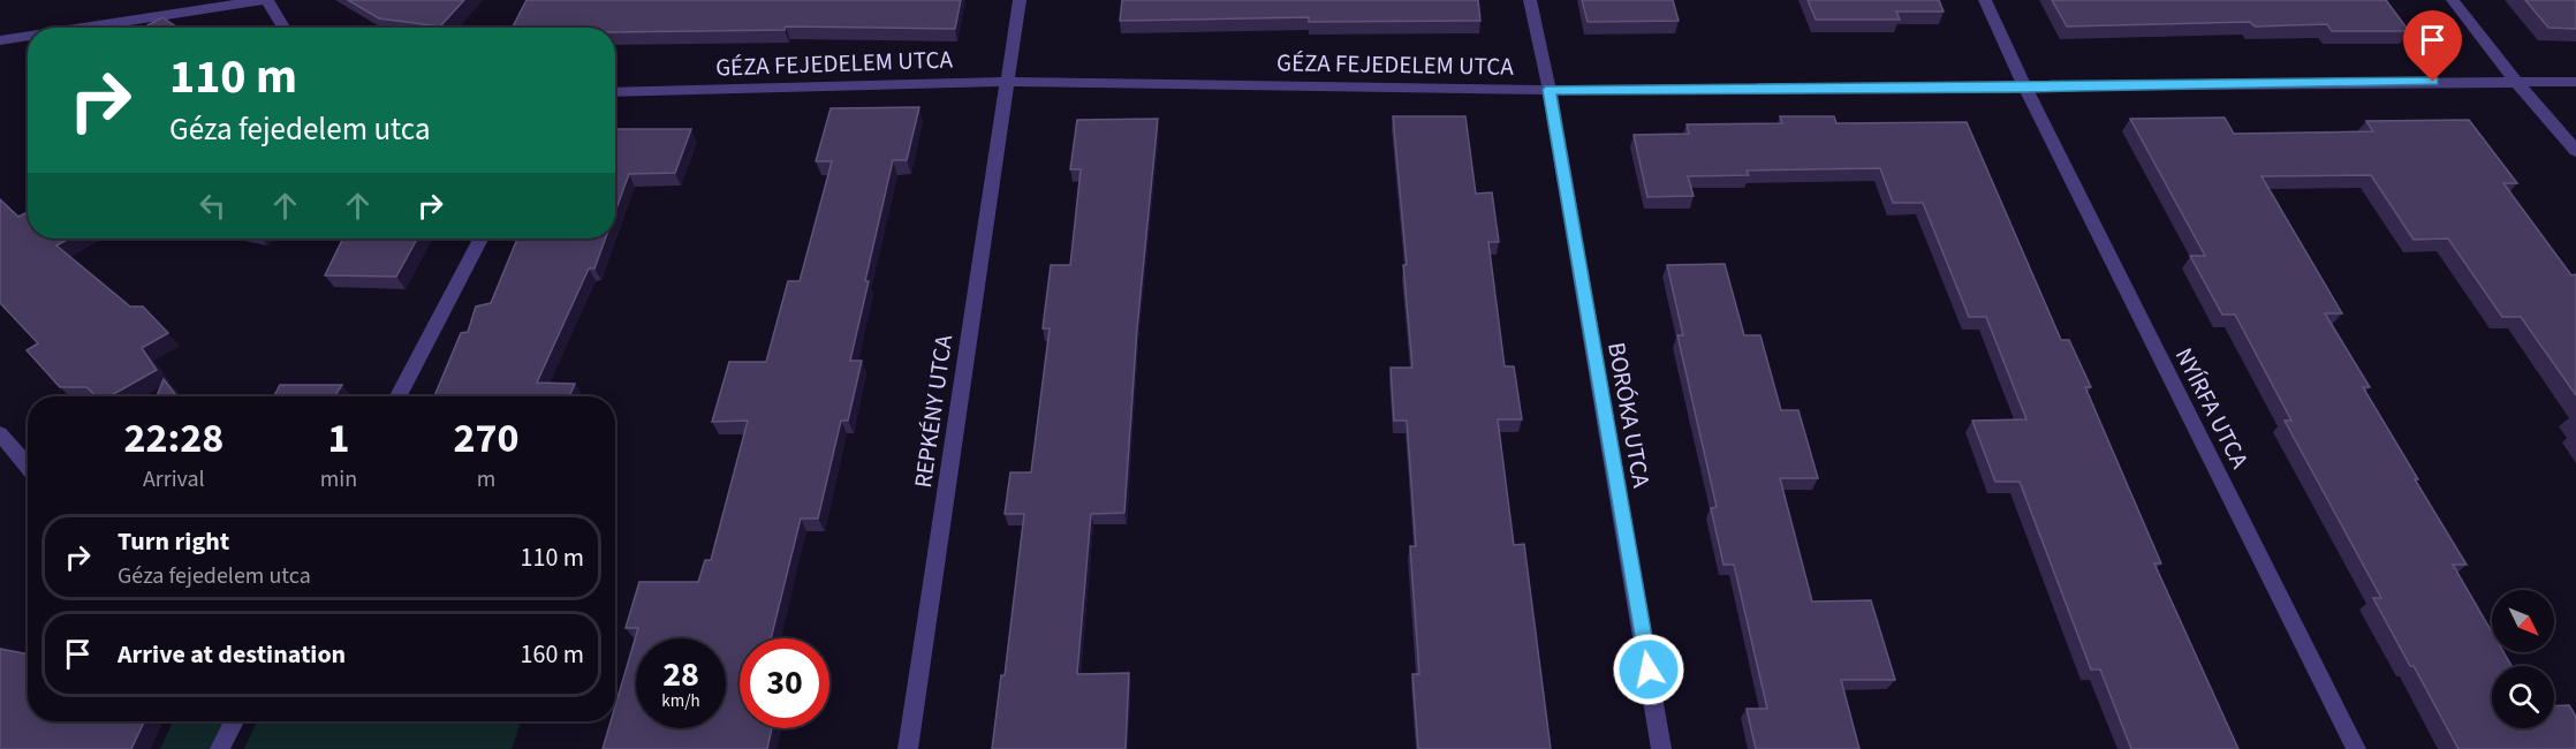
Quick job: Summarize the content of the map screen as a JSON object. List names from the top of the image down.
{
  "streets": {
    "street": [
      "GÉZA FEJEDELEM UTCA",
      "NYÍRFA UTCA",
      "REPKÉNY UTCA",
      "BORÓKA UTCA"
    ]
  },
  "crossings": [
    ["GÉZA FEJEDELEM UTCA", "NYÍRFA UTCA"],
    ["GÉZA FEJEDELEM UTCA", "REPKÉNY UTCA"],
    ["GÉZA FEJEDELEM UTCA", "BORÓKA UTCA"]
  ],
  "north": "bottom right",
  "page": {
    "turn": ["110 m", "Géza fejedelem utca"],
    "eta": [
      "22:28",
      "Arrival",
      "1",
      "min",
      "270",
      "m"
    ],
    "list": [
      {
        "name": "Turn right",
        "note": "Géza fejedelem utca",
        "value": "110 m"
      },
      {
        "name": "Arrive at destination",
        "value": "160 m"
      }
    ],
    "speed": "28 km/h",
    "limit": "30"
  }
}
